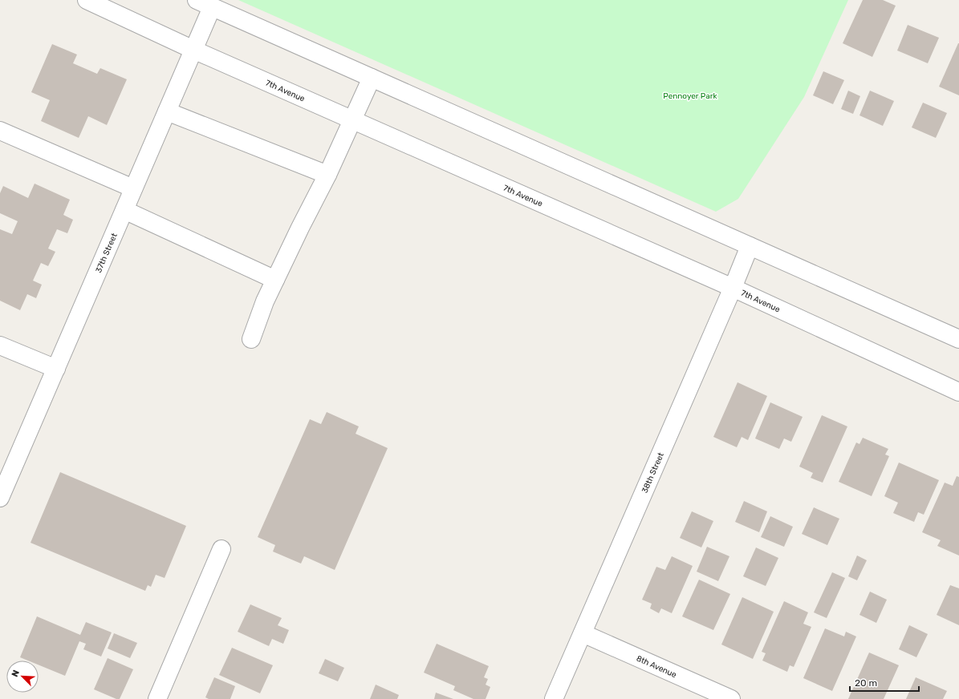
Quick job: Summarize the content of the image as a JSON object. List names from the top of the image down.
{
  "streets": {
    "street": [
      "7th Avenue",
      "37th Street",
      "38th Street",
      "8th Avenue"
    ]
  },
  "crossings": [
    ["7th Avenue", "37th Street"],
    ["7th Avenue", "38th Street"],
    ["38th Street", "8th Avenue"]
  ],
  "parks": ["Pennoyer Park"],
  "scale_bar": "20 m",
  "north": "top left"
}
